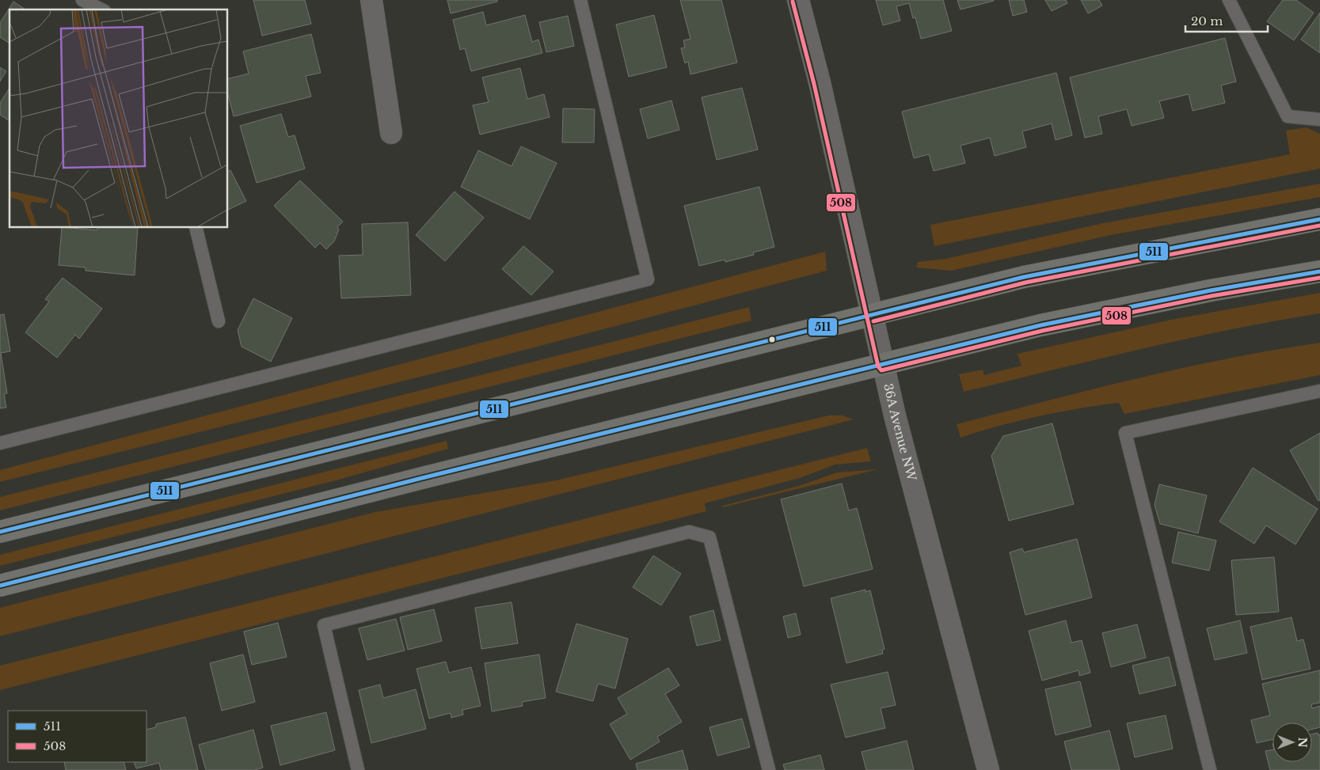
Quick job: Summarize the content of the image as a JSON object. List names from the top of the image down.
{
  "streets": {
    "street": ["36A Avenue NW"]
  },
  "lines": ["transit line 508", "transit line 511"],
  "legend": ["511", "508"],
  "scale_bar": "20 m",
  "north": "right"
}
